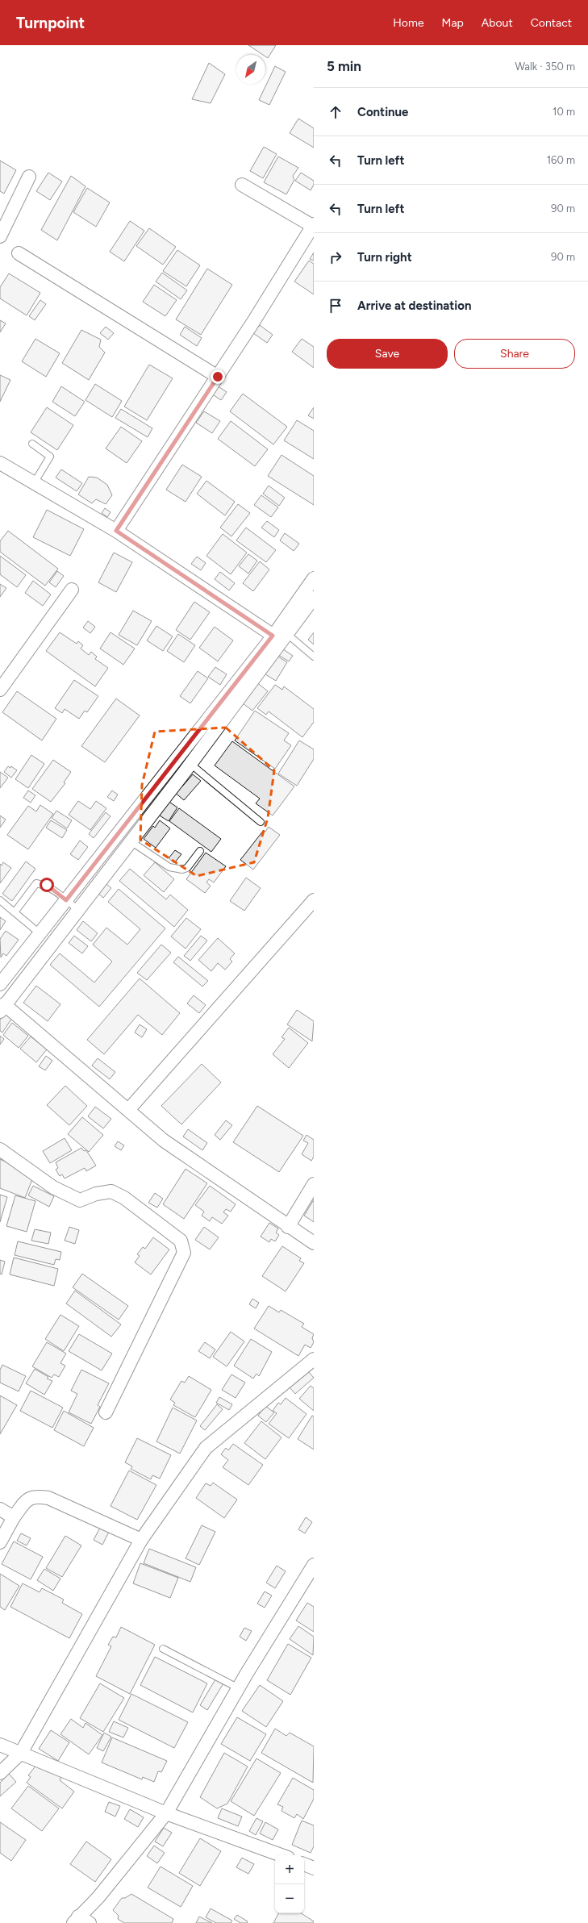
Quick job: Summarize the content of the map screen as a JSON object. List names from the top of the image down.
{
  "north": "bottom left",
  "page": {
    "header": "Turnpoint",
    "nav": [
      "Home",
      "Map",
      "About",
      "Contact"
    ],
    "heading": ["5 min", "Walk · 350 m"],
    "list": [
      ["Continue", "10 m"],
      ["Turn left", "160 m"],
      ["Turn left", "90 m"],
      ["Turn right", "90 m"],
      "Arrive at destination"
    ],
    "buttons": ["Save", "Share"],
    "map_buttons": ["+", "−"]
  }
}
